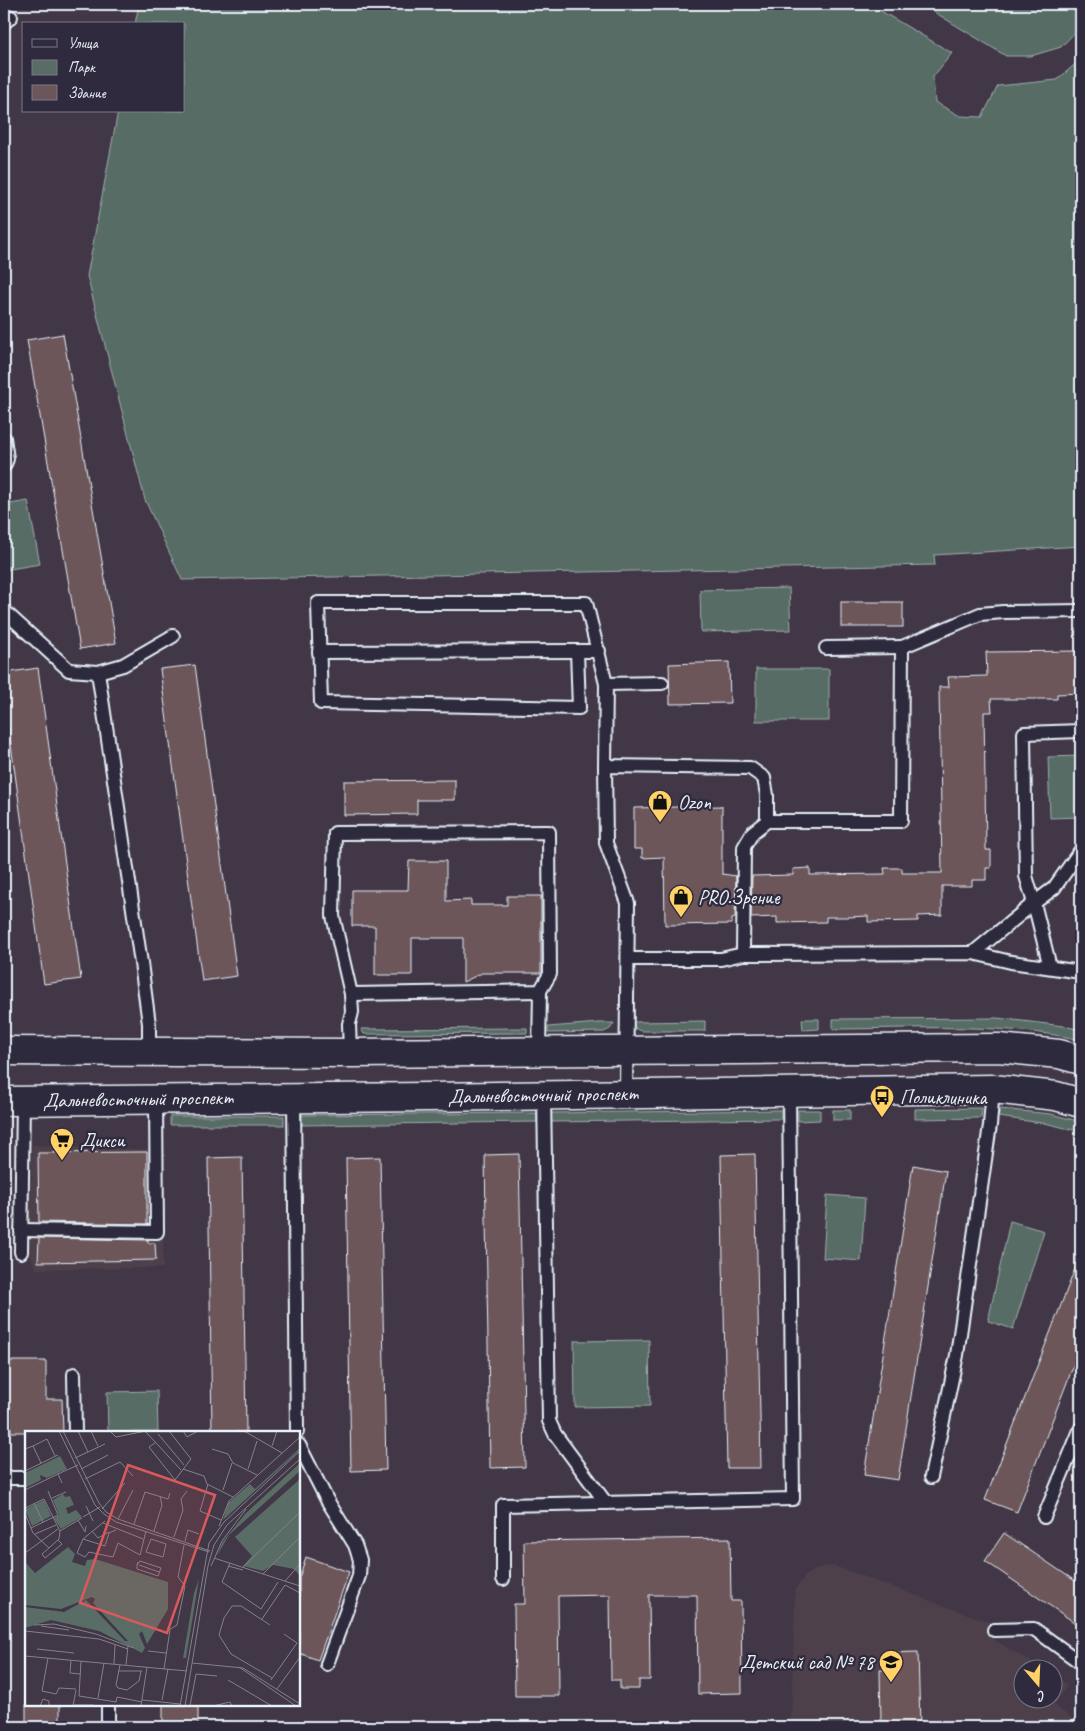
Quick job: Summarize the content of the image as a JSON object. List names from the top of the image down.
{
  "streets": {
    "street": ["Дальневосточный проспект"]
  },
  "places": {
    "shop": ["Ozon", "PRO.Зрение"],
    "bus stop": ["Поликлиника"],
    "supermarket": ["Дикси"],
    "school or university": ["Детский сад № 78"]
  },
  "legend": ["Улица", "Парк", "Здание"],
  "north": "bottom"
}
